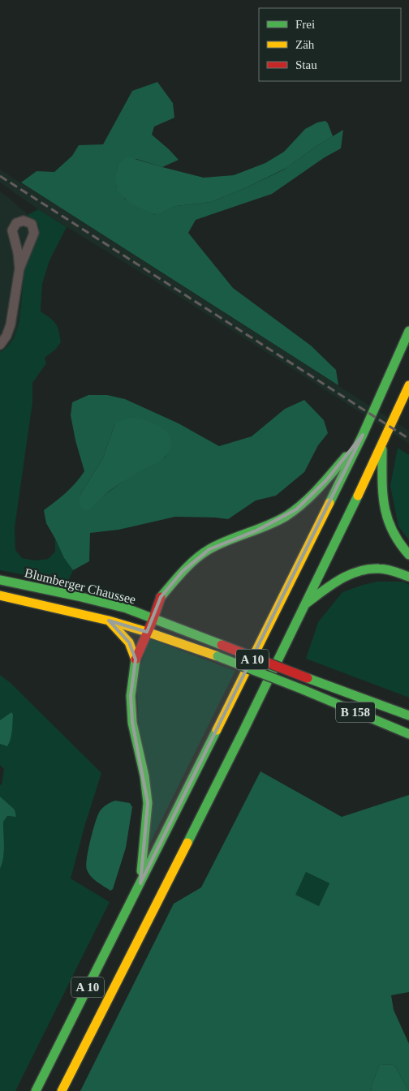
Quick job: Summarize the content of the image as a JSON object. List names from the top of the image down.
{
  "streets": {
    "main road": ["Blumberger Chaussee", "A 10", "B 158"]
  },
  "legend": ["Frei", "Zäh", "Stau"]
}
